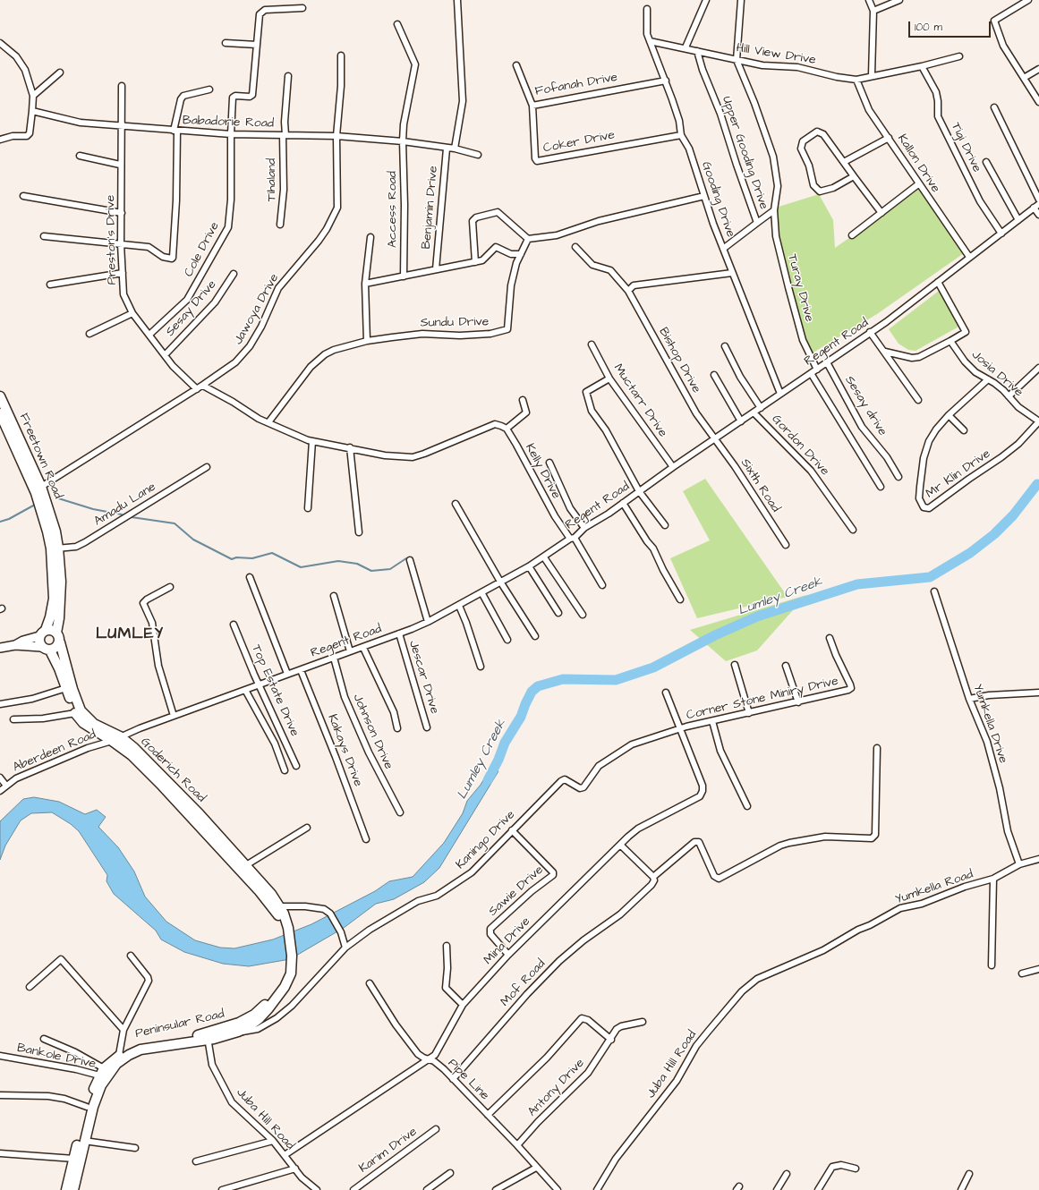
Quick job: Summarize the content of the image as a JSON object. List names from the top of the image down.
{
  "streets": {
    "main road": ["Freetown Road", "Goderich Road", "Peninsular Road"],
    "street": [
      "Hill View Drive",
      "Fofanah Drive",
      "Babadorie Road",
      "Coker Drive",
      "Tigi Drive",
      "Upper Gooding Drive",
      "Kallon Drive",
      "Tihaland",
      "Gooding Drive",
      "Benjamin Drive",
      "Access Road",
      "Preston's Drive",
      "Cole Drive",
      "Turay Drive",
      "Sesay Drive",
      "Jawoya Drive",
      "Sundu Drive",
      "Regent Road",
      "Bishop Drive",
      "Josia Drive",
      "Muctarr Drive",
      "Sesay drive",
      "Gordon Drive",
      "Kelly Drive",
      "Mr Klin Drive",
      "Sixth Road",
      "Amadu Lane",
      "Jescar Drive",
      "Top Estate Drive",
      "Corner Stone Miniry Drive",
      "Yumkella Drive",
      "Johnson Drive",
      "Kakays Drive",
      "Aberdeen Road",
      "Kaningo Drive",
      "Yumkella Road",
      "Sawie Drive",
      "Mina Drive",
      "Mof Road",
      "Bankole Drive",
      "Juba Hill Road",
      "Pipe Line",
      "Antony Drive",
      "Karim Drive"
    ]
  },
  "crossings": [
    ["Hill View Drive", "Upper Gooding Drive"],
    ["Hill View Drive", "Kallon Drive"],
    ["Hill View Drive", "Gooding Drive"],
    ["Hill View Drive", "Turay Drive"],
    ["Fofanah Drive", "Coker Drive"],
    ["Fofanah Drive", "Gooding Drive"],
    ["Babadorie Road", "Tihaland"],
    ["Babadorie Road", "Benjamin Drive"],
    ["Babadorie Road", "Access Road"],
    ["Babadorie Road", "Preston's Drive"],
    ["Babadorie Road", "Cole Drive"],
    ["Babadorie Road", "Jawoya Drive"],
    ["Coker Drive", "Gooding Drive"],
    ["Tigi Drive", "Regent Road"],
    ["Upper Gooding Drive", "Gooding Drive"],
    ["Kallon Drive", "Regent Road"],
    ["Gooding Drive", "Regent Road"],
    ["Preston's Drive", "Cole Drive"],
    ["Preston's Drive", "Sesay Drive"],
    ["Preston's Drive", "Jawoya Drive"],
    ["Turay Drive", "Regent Road"],
    ["Jawoya Drive", "Freetown Road"],
    ["Regent Road", "Bishop Drive"],
    ["Regent Road", "Muctarr Drive"],
    ["Regent Road", "Sesay drive"],
    ["Regent Road", "Gordon Drive"],
    ["Regent Road", "Kelly Drive"],
    ["Regent Road", "Sixth Road"],
    ["Regent Road", "Jescar Drive"],
    ["Regent Road", "Top Estate Drive"],
    ["Regent Road", "Johnson Drive"],
    ["Regent Road", "Kakays Drive"],
    ["Regent Road", "Aberdeen Road"],
    ["Regent Road", "Goderich Road"],
    ["Bishop Drive", "Sixth Road"],
    ["Josia Drive", "Mr Klin Drive"],
    ["Freetown Road", "Amadu Lane"],
    ["Freetown Road", "Goderich Road"],
    ["Corner Stone Miniry Drive", "Kaningo Drive"],
    ["Corner Stone Miniry Drive", "Mina Drive"],
    ["Yumkella Drive", "Yumkella Road"],
    ["Aberdeen Road", "Goderich Road"],
    ["Goderich Road", "Peninsular Road"],
    ["Kaningo Drive", "Sawie Drive"],
    ["Kaningo Drive", "Mina Drive"],
    ["Kaningo Drive", "Peninsular Road"],
    ["Yumkella Road", "Juba Hill Road"],
    ["Sawie Drive", "Mina Drive"],
    ["Mina Drive", "Juba Hill Road"],
    ["Mina Drive", "Pipe Line"],
    ["Mof Road", "Pipe Line"],
    ["Peninsular Road", "Bankole Drive"],
    ["Peninsular Road", "Juba Hill Road"],
    ["Pipe Line", "Antony Drive"]
  ],
  "districts": ["LUMLEY"],
  "water": ["Lumley Creek"],
  "scale_bar": "100 m"
}
